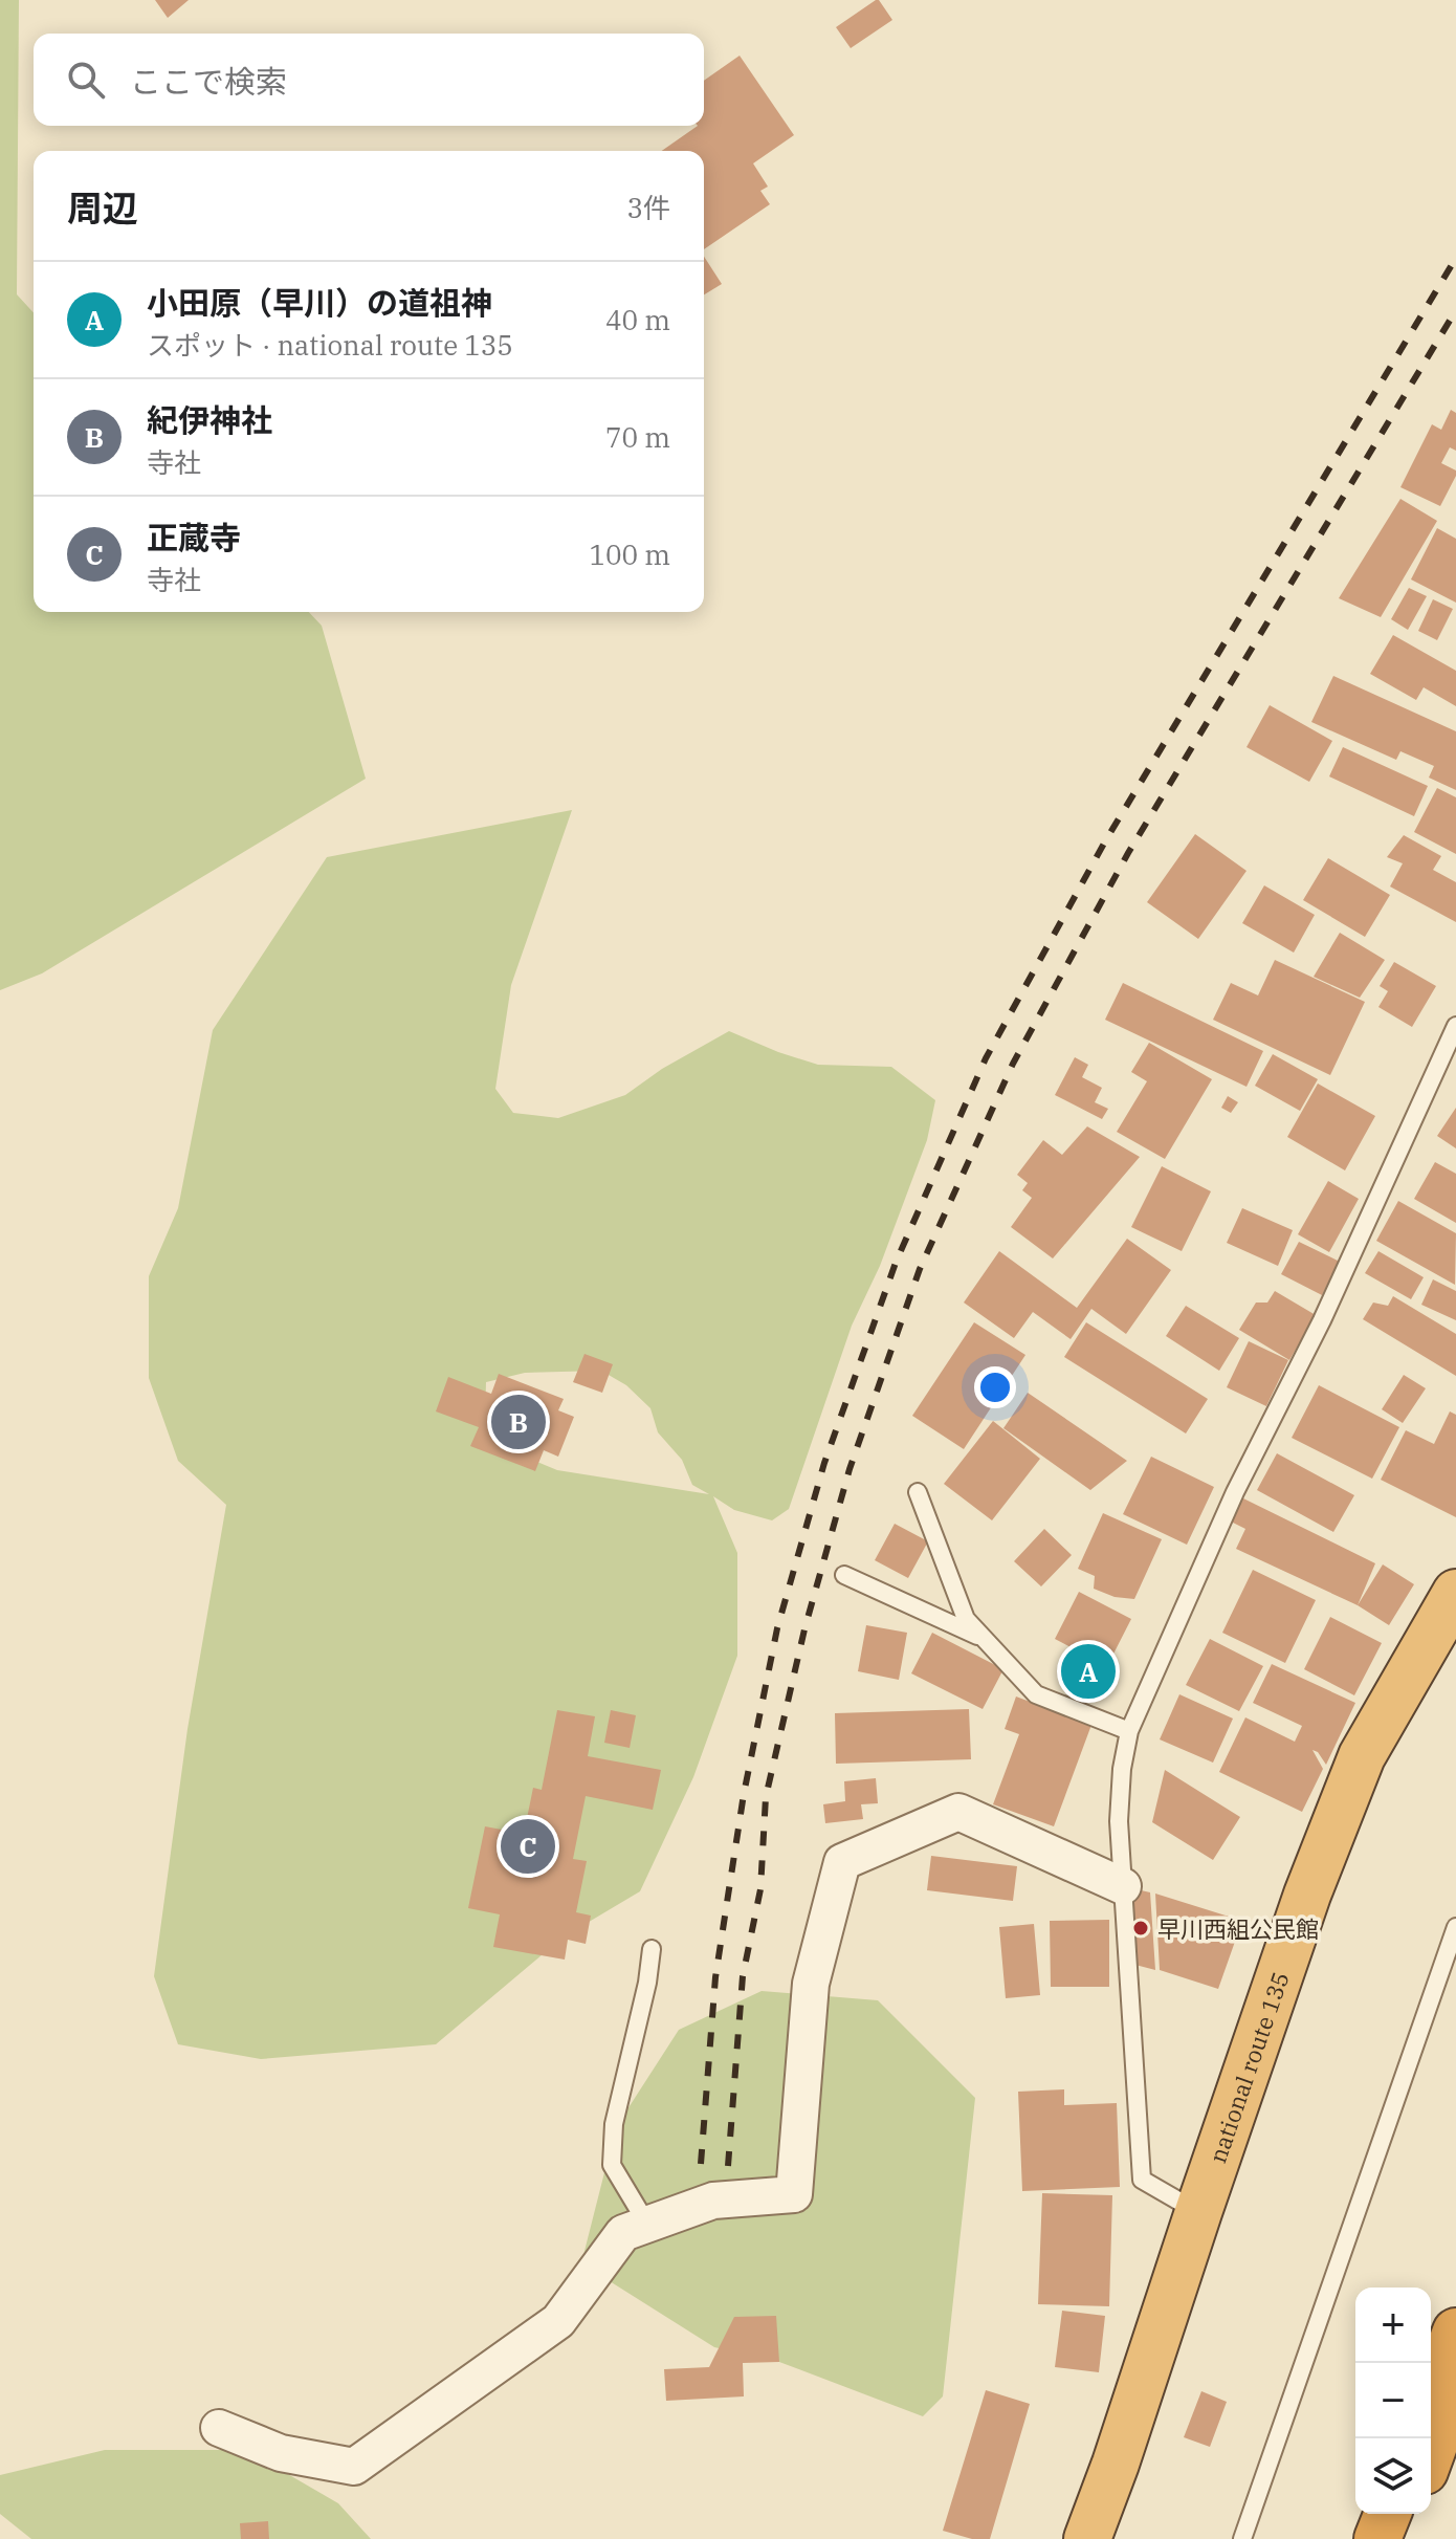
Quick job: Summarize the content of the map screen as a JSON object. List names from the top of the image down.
{
  "streets": {
    "highway": ["national route 135"]
  },
  "places": ["早川西組公民館"],
  "page": {
    "search": "ここで検索",
    "heading": ["周辺", "3件"],
    "list": [
      {
        "mark": "A",
        "name": "小田原（早川）の道祖神",
        "note": "スポット · national route 135",
        "value": "40 m"
      },
      {
        "mark": "B",
        "name": "紀伊神社",
        "note": "寺社",
        "value": "70 m"
      },
      {
        "mark": "C",
        "name": "正蔵寺",
        "note": "寺社",
        "value": "100 m"
      }
    ],
    "pins": ["B", "A", "C"],
    "map_buttons": ["+", "−"]
  }
}
